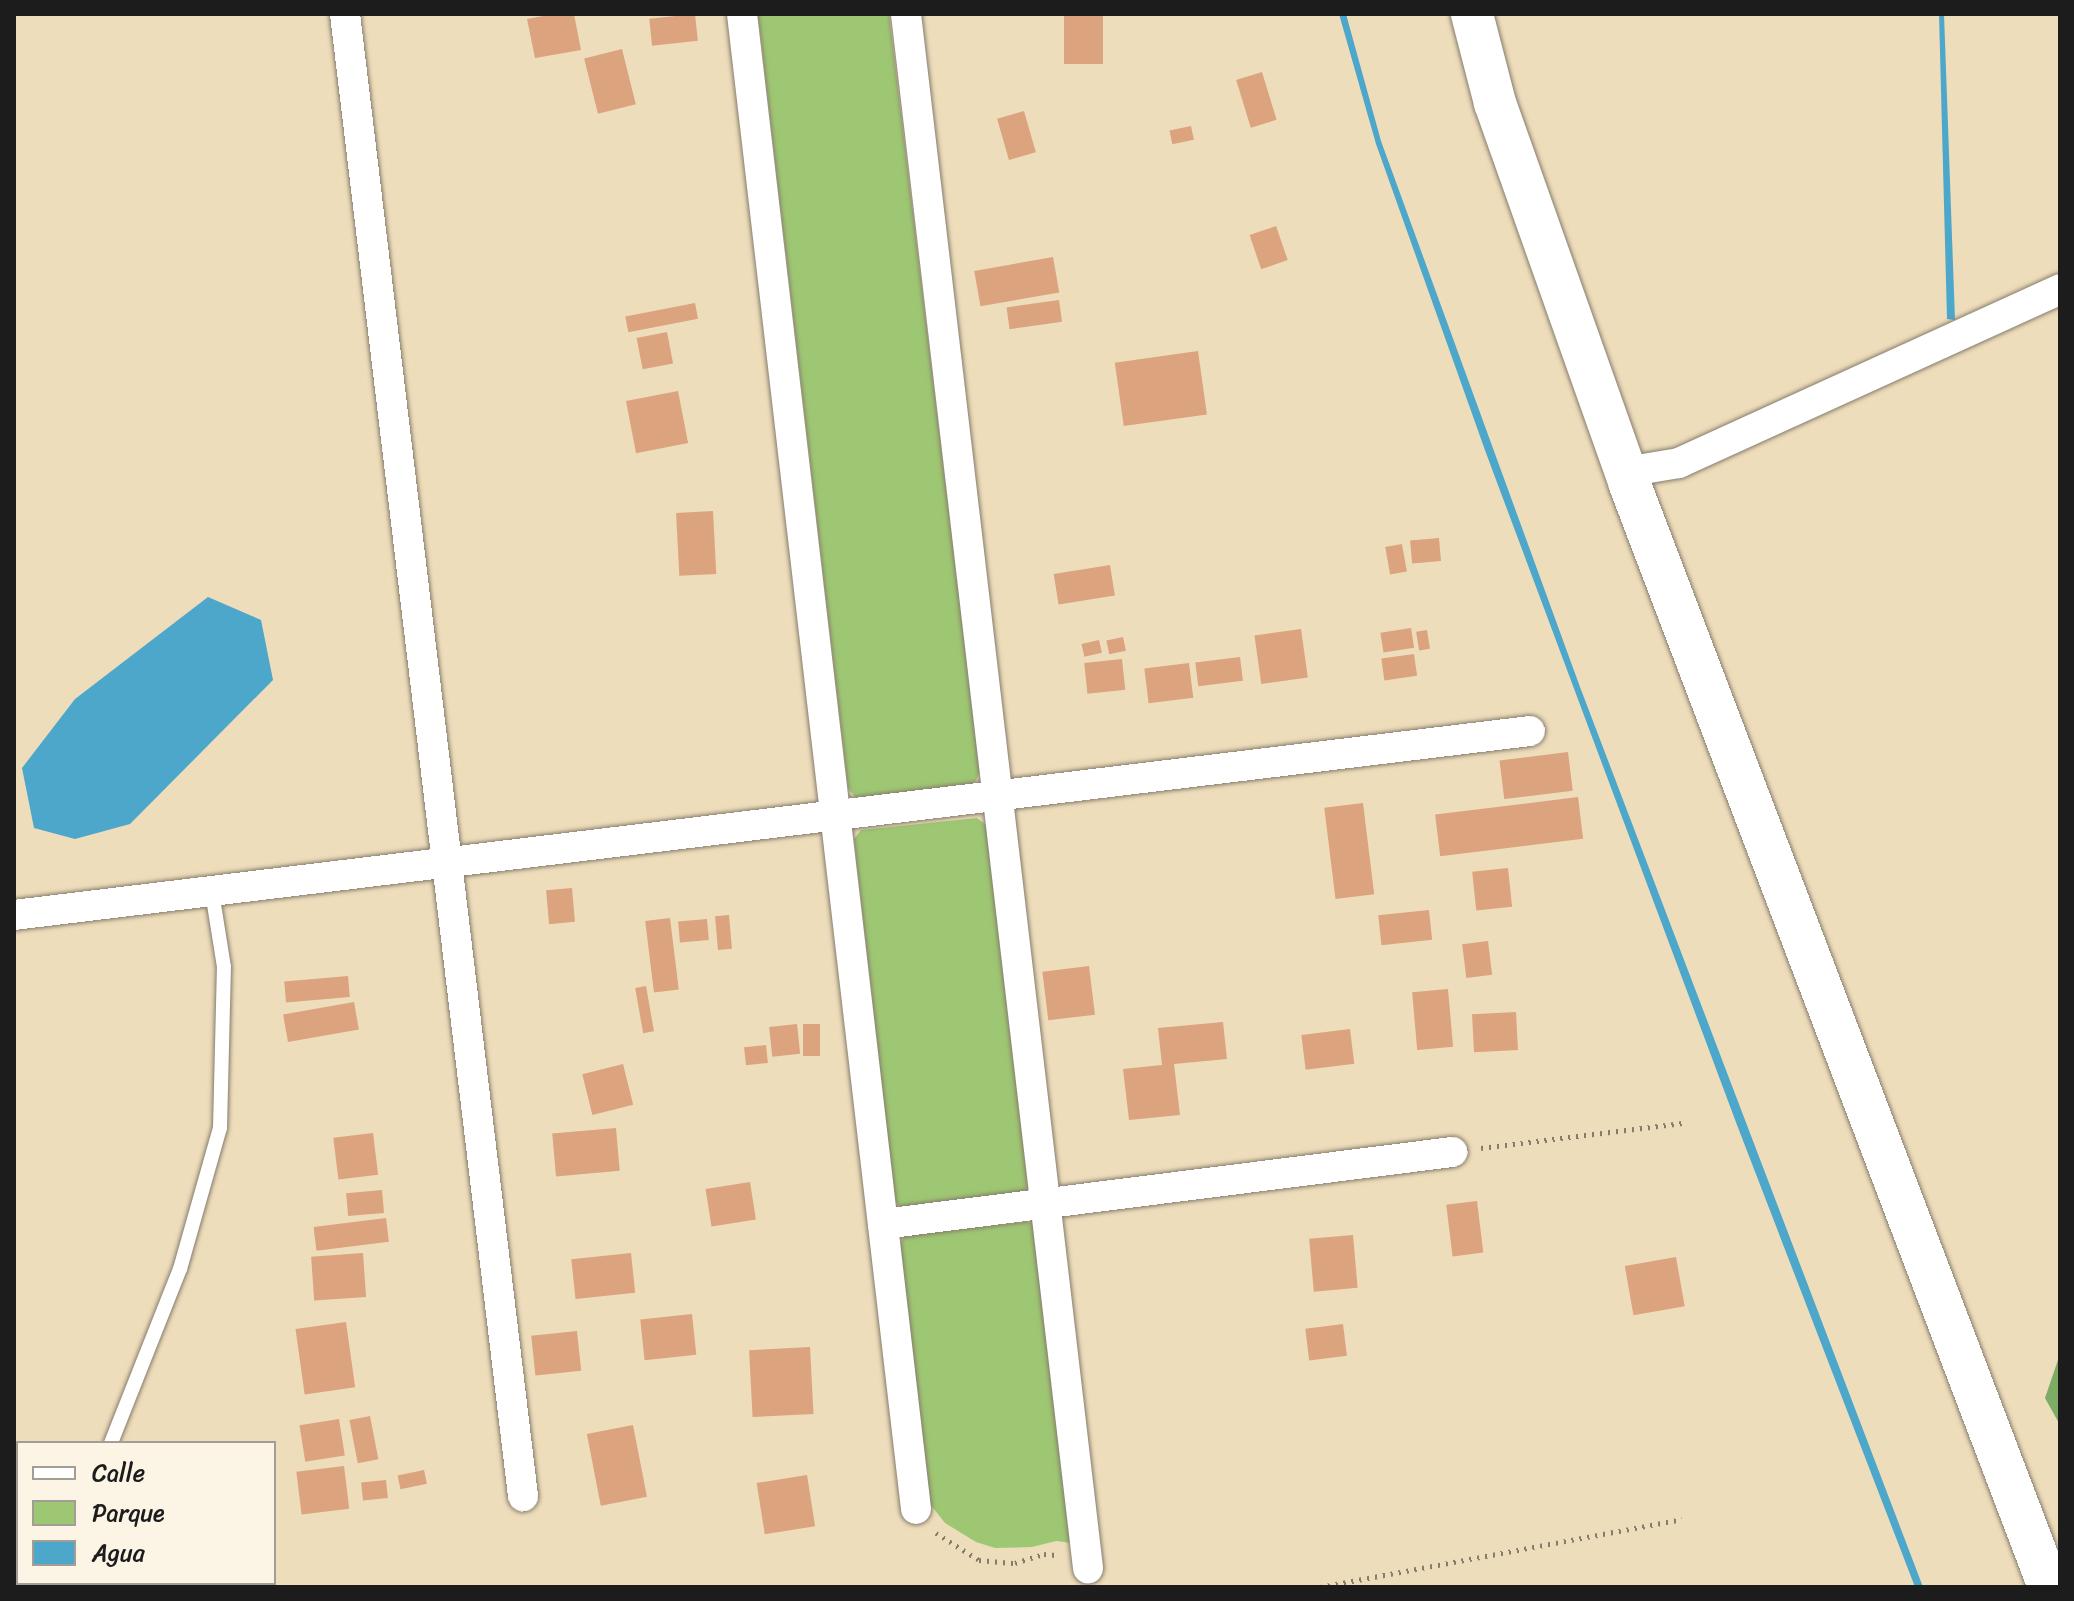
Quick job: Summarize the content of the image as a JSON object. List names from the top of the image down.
{
  "legend": ["Calle", "Parque", "Agua"]
}
